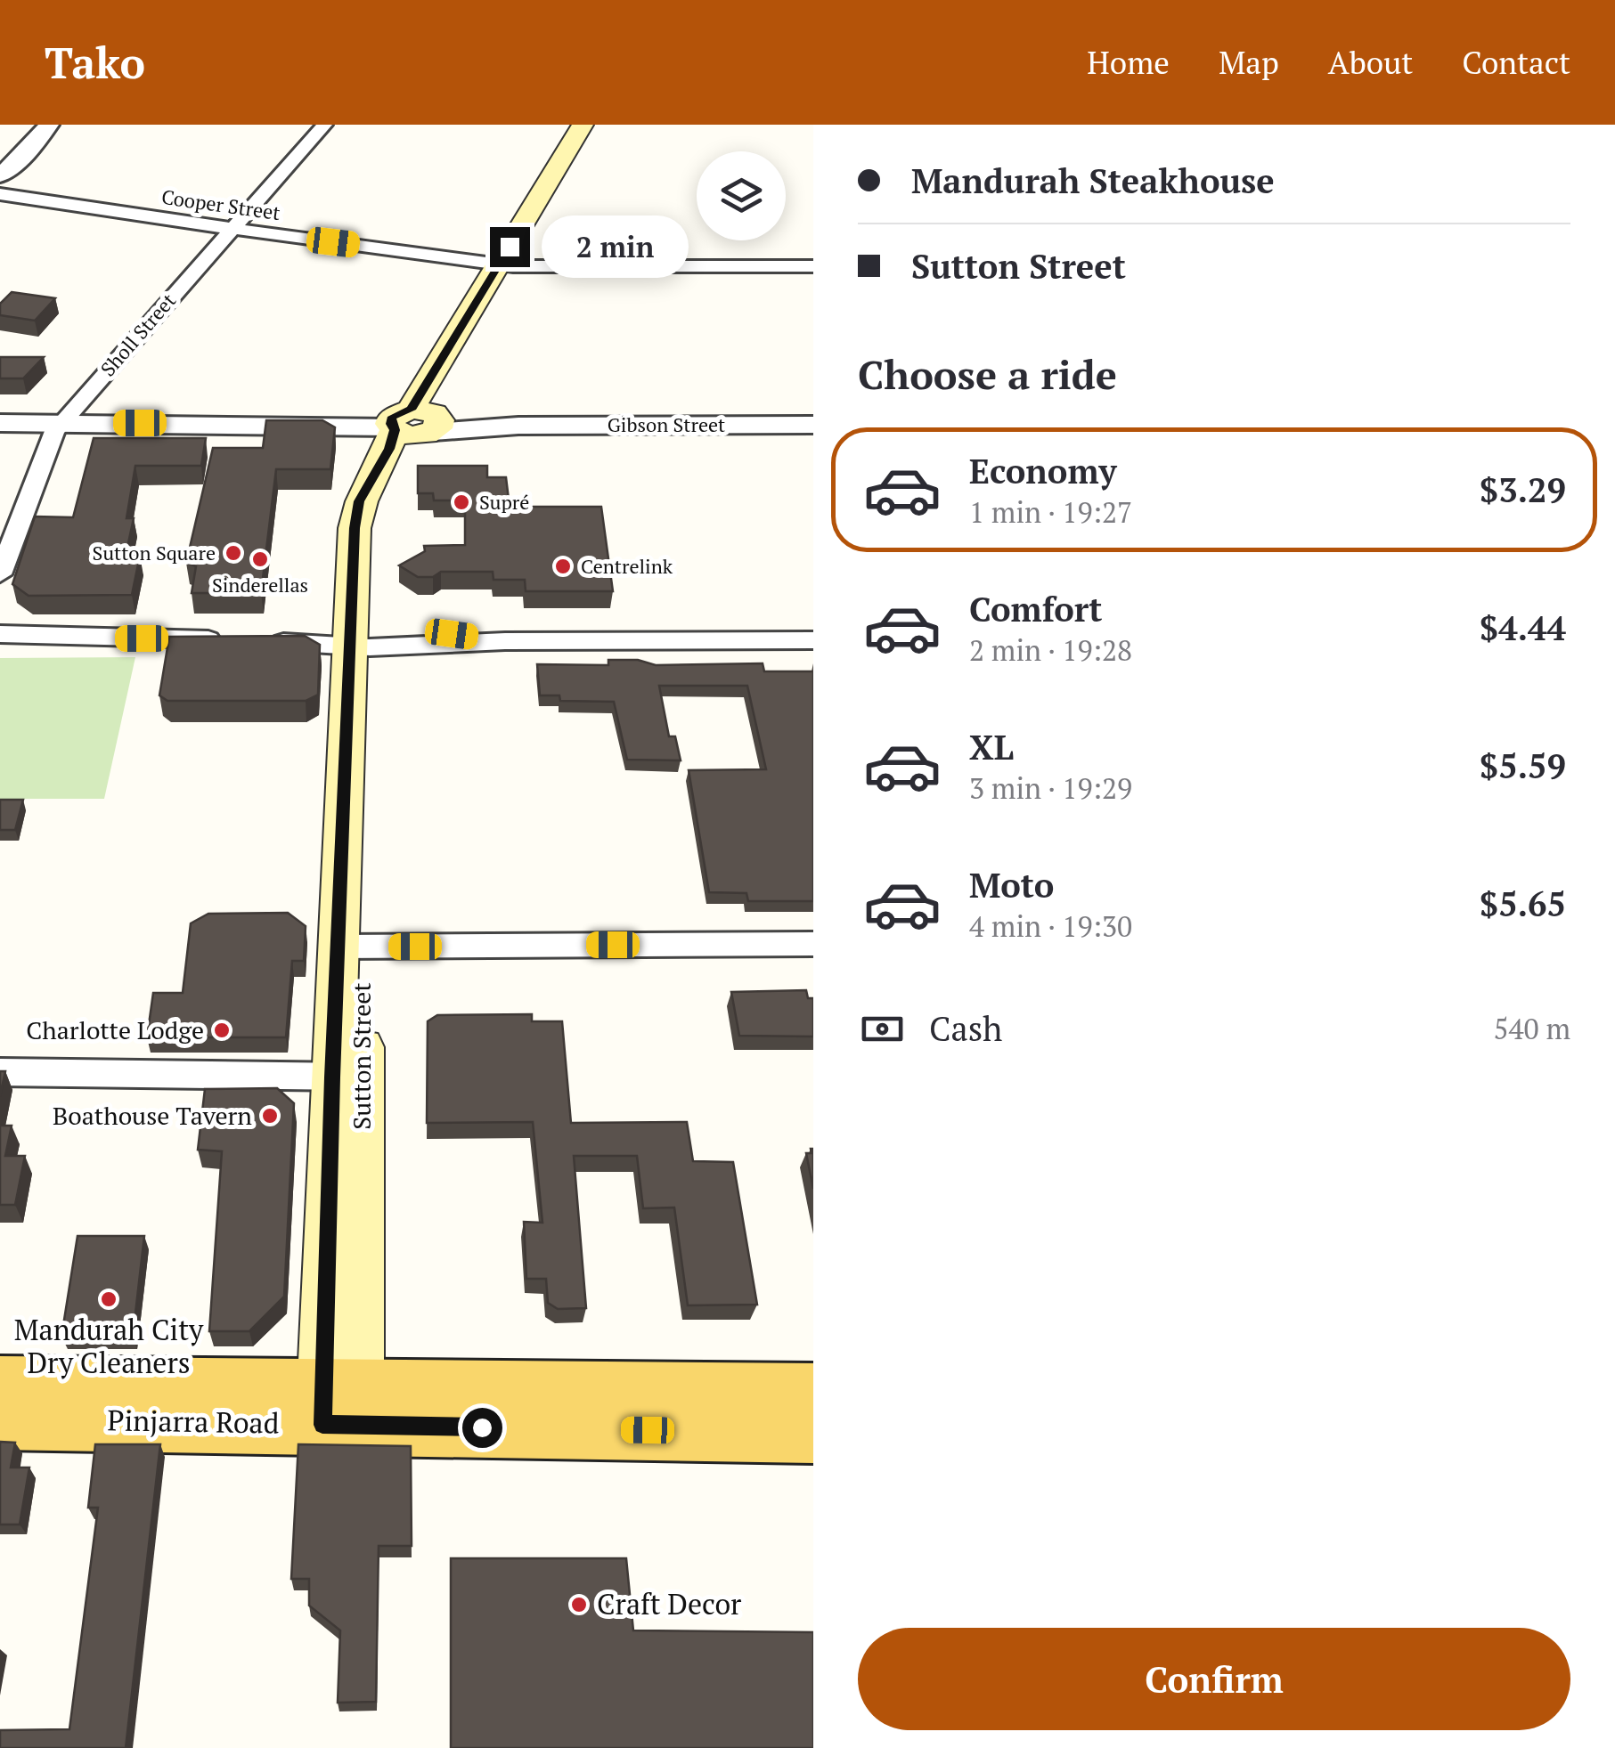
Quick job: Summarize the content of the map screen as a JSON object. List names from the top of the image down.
{
  "streets": {
    "main road": ["Sutton Street", "Pinjarra Road"],
    "street": ["Cooper Street", "Sholl Street", "Gibson Street"]
  },
  "crossings": [
    ["Cooper Street", "Sholl Street"],
    ["Cooper Street", "Sutton Street"],
    ["Sholl Street", "Gibson Street"],
    ["Gibson Street", "Sutton Street"],
    ["Sutton Street", "Pinjarra Road"]
  ],
  "places": [
    "Supré",
    "Sutton Square",
    "Sinderellas",
    "Centrelink",
    "Charlotte Lodge",
    "Boathouse Tavern",
    "Mandurah City Dry Cleaners",
    "Craft Decor"
  ],
  "page": {
    "header": "Tako",
    "nav": [
      "Home",
      "Map",
      "About",
      "Contact"
    ],
    "banner": ["Mandurah Steakhouse", "Sutton Street"],
    "bubble": "2 min",
    "heading": "Choose a ride",
    "list": [
      {
        "name": "Economy",
        "note": "1 min · 19:27",
        "value": "$3.29"
      },
      {
        "name": "Comfort",
        "note": "2 min · 19:28",
        "value": "$4.44"
      },
      {
        "name": "XL",
        "note": "3 min · 19:29",
        "value": "$5.59"
      },
      {
        "name": "Moto",
        "note": "4 min · 19:30",
        "value": "$5.65"
      }
    ],
    "pay": ["Cash", "540 m"],
    "buttons": "Confirm"
  }
}
